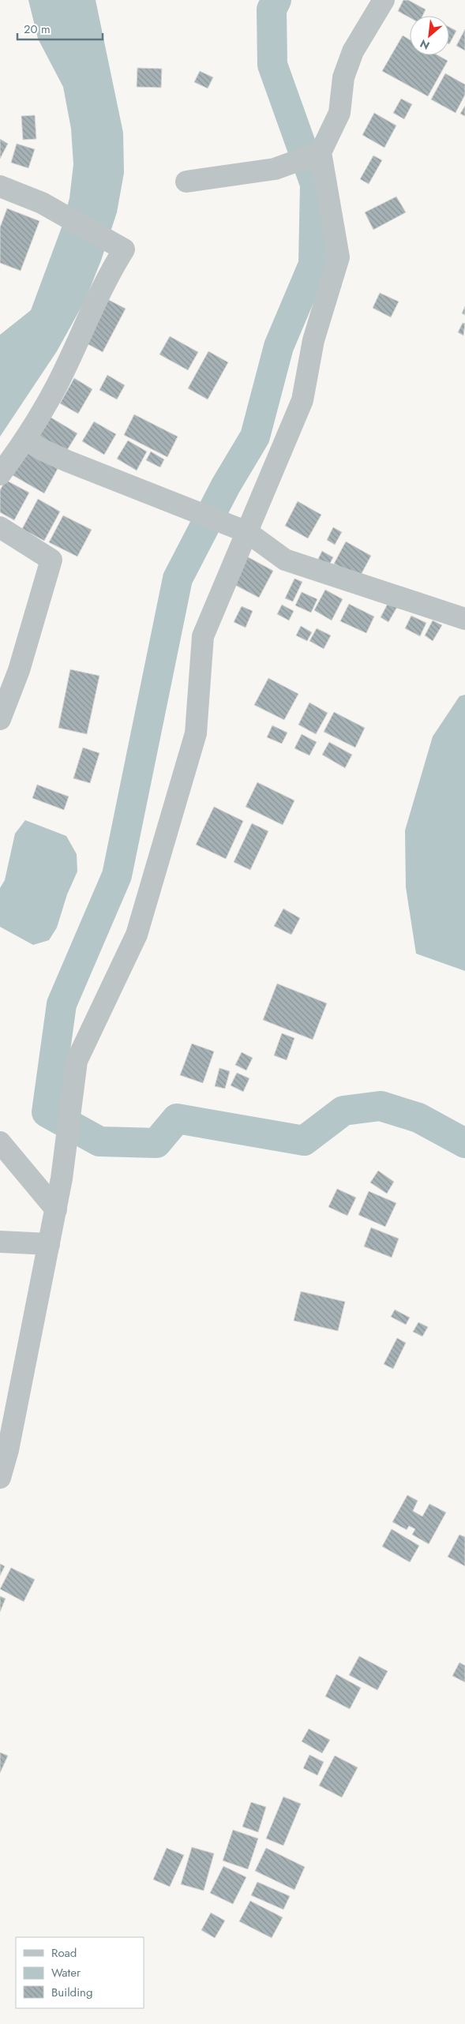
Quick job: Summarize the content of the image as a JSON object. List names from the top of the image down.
{
  "legend": ["Road", "Water", "Building"],
  "scale_bar": "20 m",
  "north": "bottom left"
}
